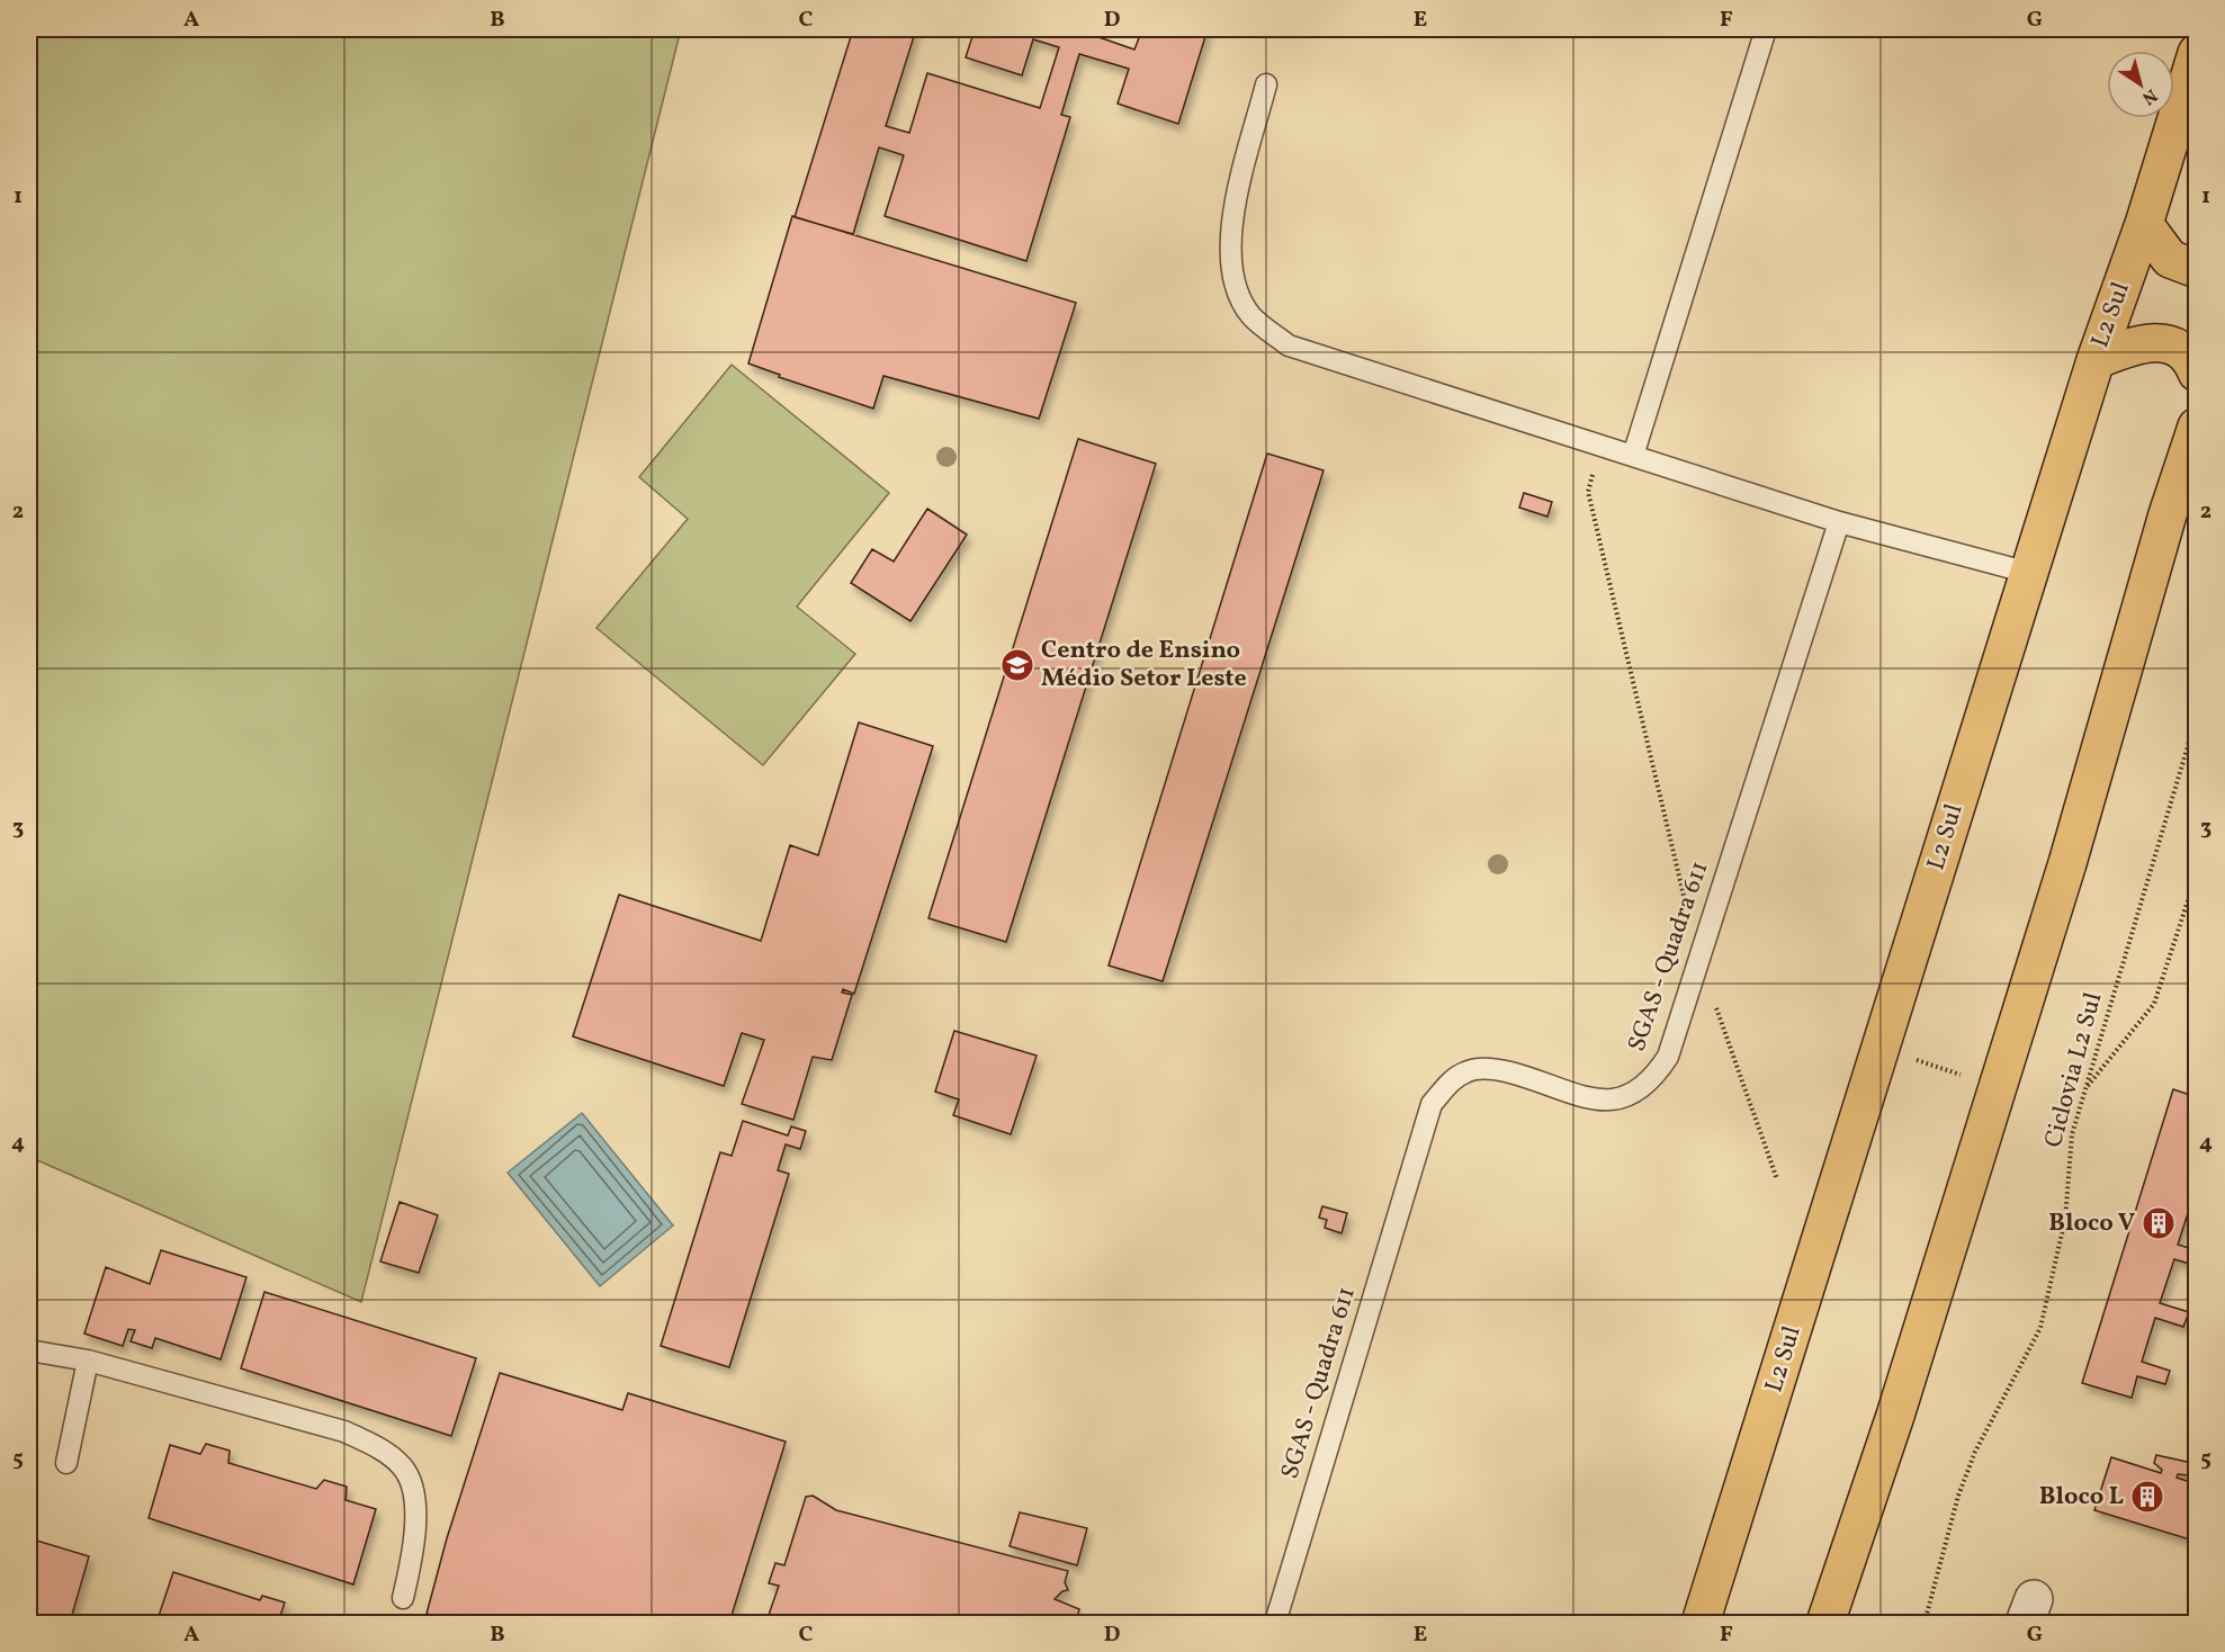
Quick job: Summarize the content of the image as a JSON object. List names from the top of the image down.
{
  "streets": {
    "main road": ["L2 Sul"],
    "lane": ["SGAS - Quadra 611"],
    "path": ["Ciclovia L2 Sul"]
  },
  "places": {
    "school or university": ["Centro de Ensino Médio Setor Leste"],
    "building": ["Bloco V", "Bloco L"]
  },
  "north": "bottom right",
  "grid": {
    "columns": [
      "A",
      "B",
      "C",
      "D",
      "E",
      "F",
      "G"
    ],
    "rows": [
      "1",
      "2",
      "3",
      "4",
      "5"
    ]
  }
}
